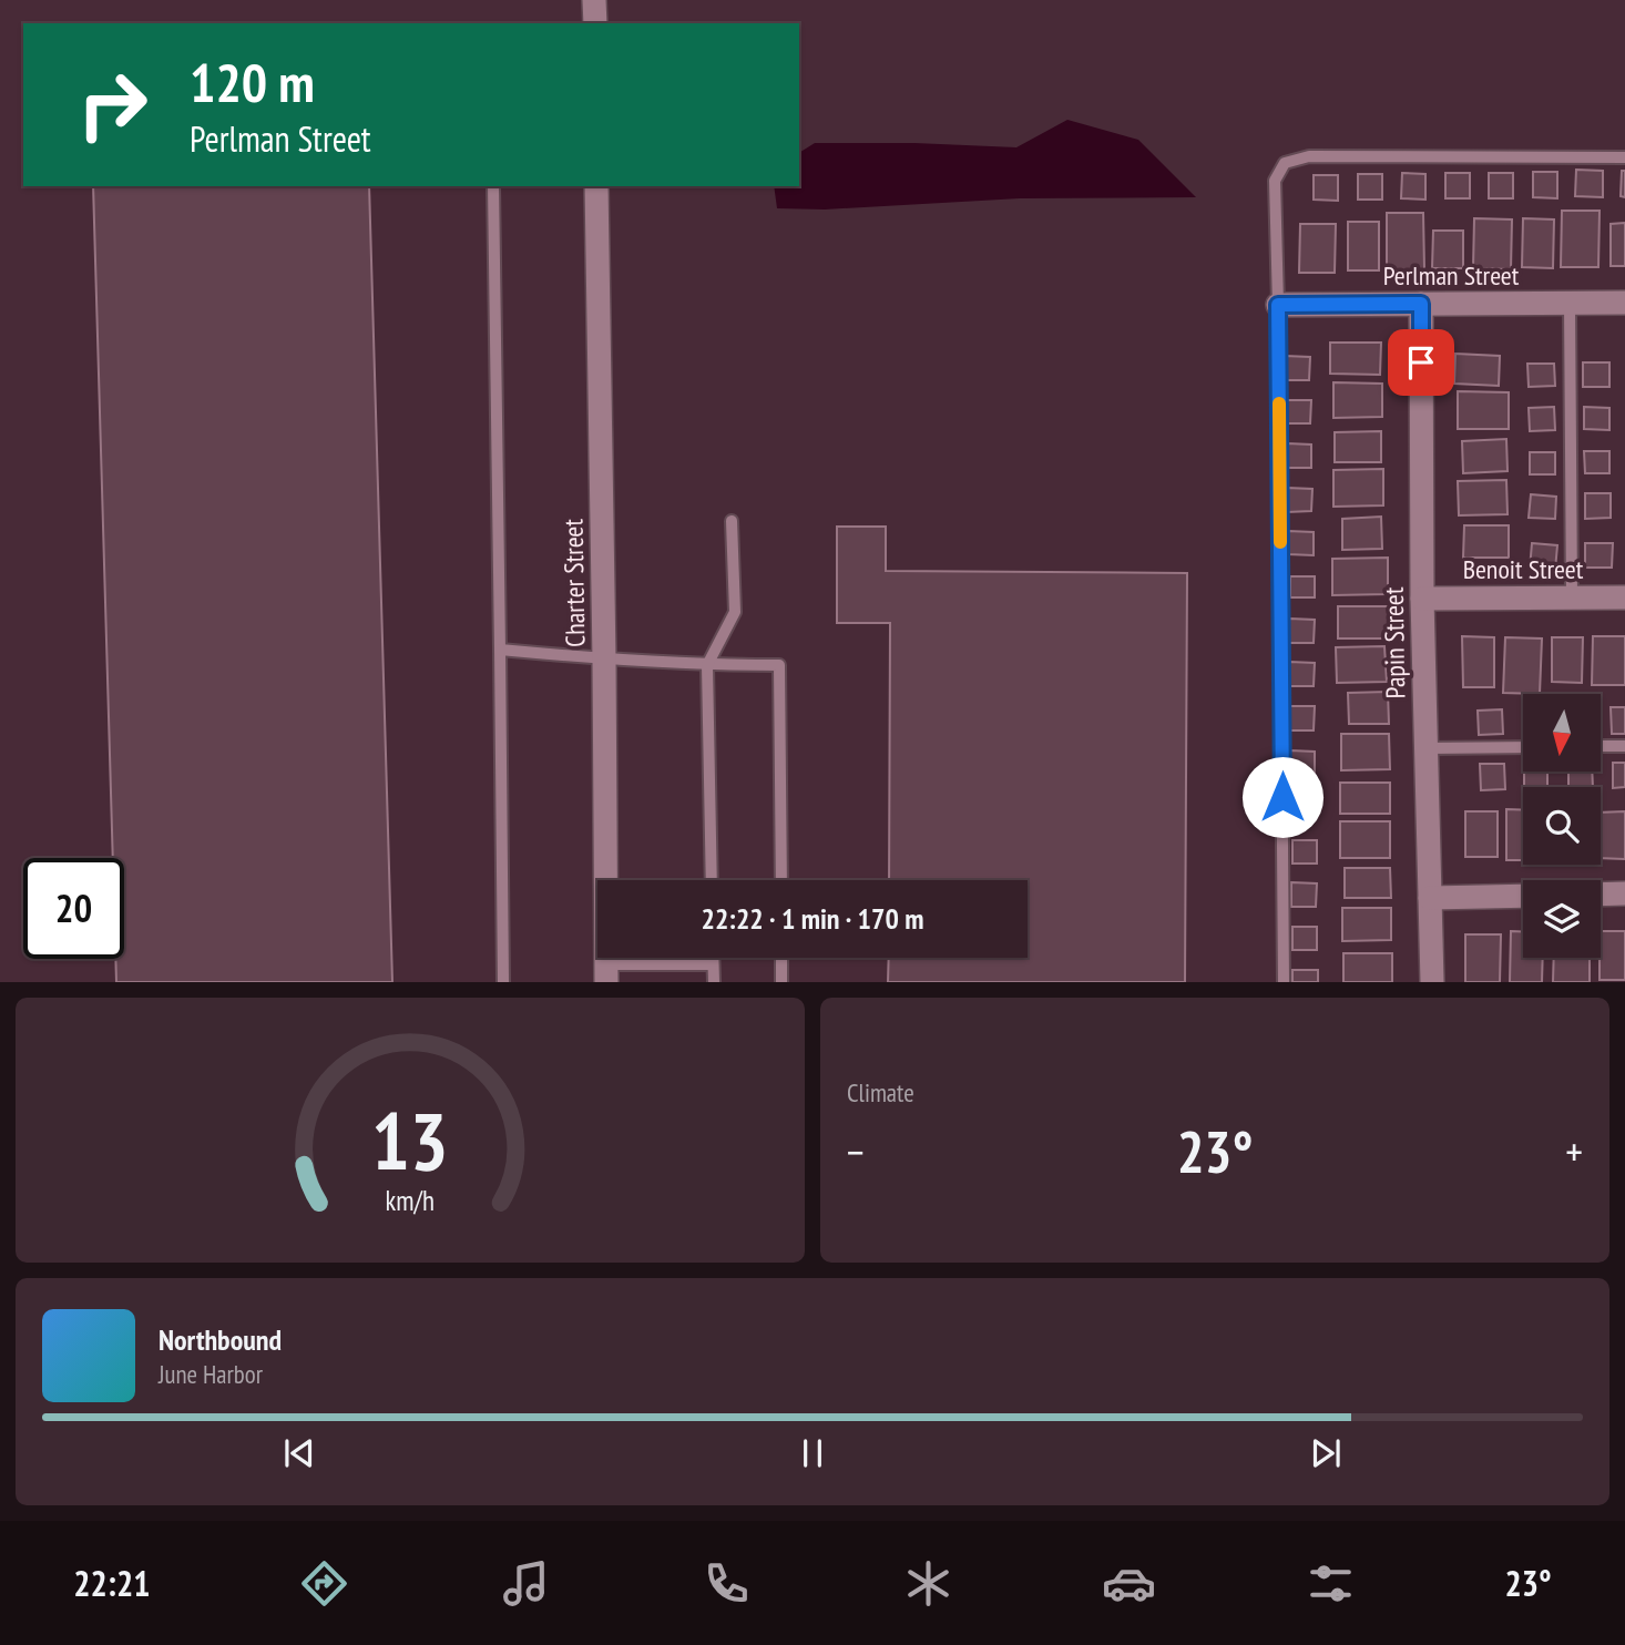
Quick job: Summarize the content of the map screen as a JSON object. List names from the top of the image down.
{
  "streets": {
    "street": [
      "Perlman Street",
      "Benoit Street",
      "Charter Street",
      "Papin Street"
    ]
  },
  "crossings": [
    ["Perlman Street", "Papin Street"],
    ["Benoit Street", "Papin Street"]
  ],
  "north": "bottom",
  "page": {
    "turn": ["120 m", "Perlman Street"],
    "limit": "20",
    "trip": "22:22 · 1 min · 170 m",
    "tile": "Climate",
    "heat": ["−", "23°", "+"],
    "song": ["Northbound", "June Harbor"],
    "tabs": ["22:21", "23°"],
    "gauge": ["13", "km/h"]
  }
}
